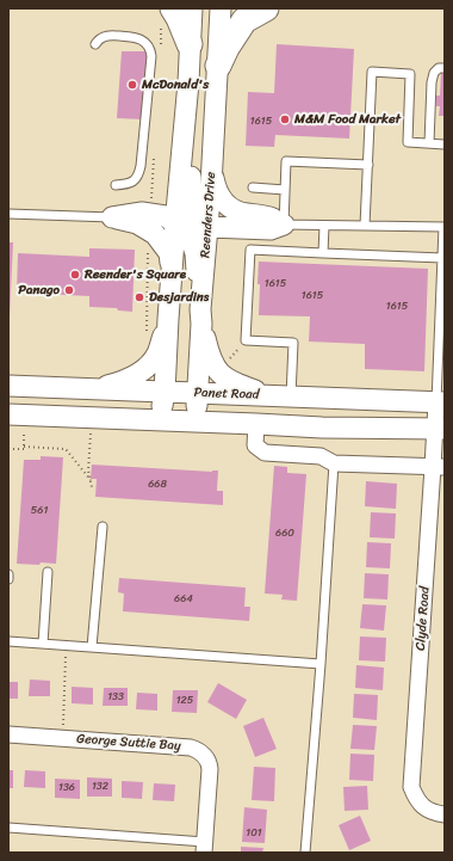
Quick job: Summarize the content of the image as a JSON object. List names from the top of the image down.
{
  "streets": {
    "street": [
      "Reenders Drive",
      "Panet Road",
      "Clyde Road",
      "George Suttie Bay"
    ]
  },
  "crossings": [
    ["Reenders Drive", "Panet Road"],
    ["Panet Road", "Clyde Road"]
  ],
  "places": [
    "McDonald's",
    "M&M Food Market",
    "Reender's Square",
    "Panago",
    "Desjardins"
  ],
  "house_numbers": [
    "1615",
    "1615",
    "1615",
    "1615",
    "668",
    "561",
    "660",
    "664",
    "133",
    "125",
    "132",
    "136",
    "101"
  ]
}
